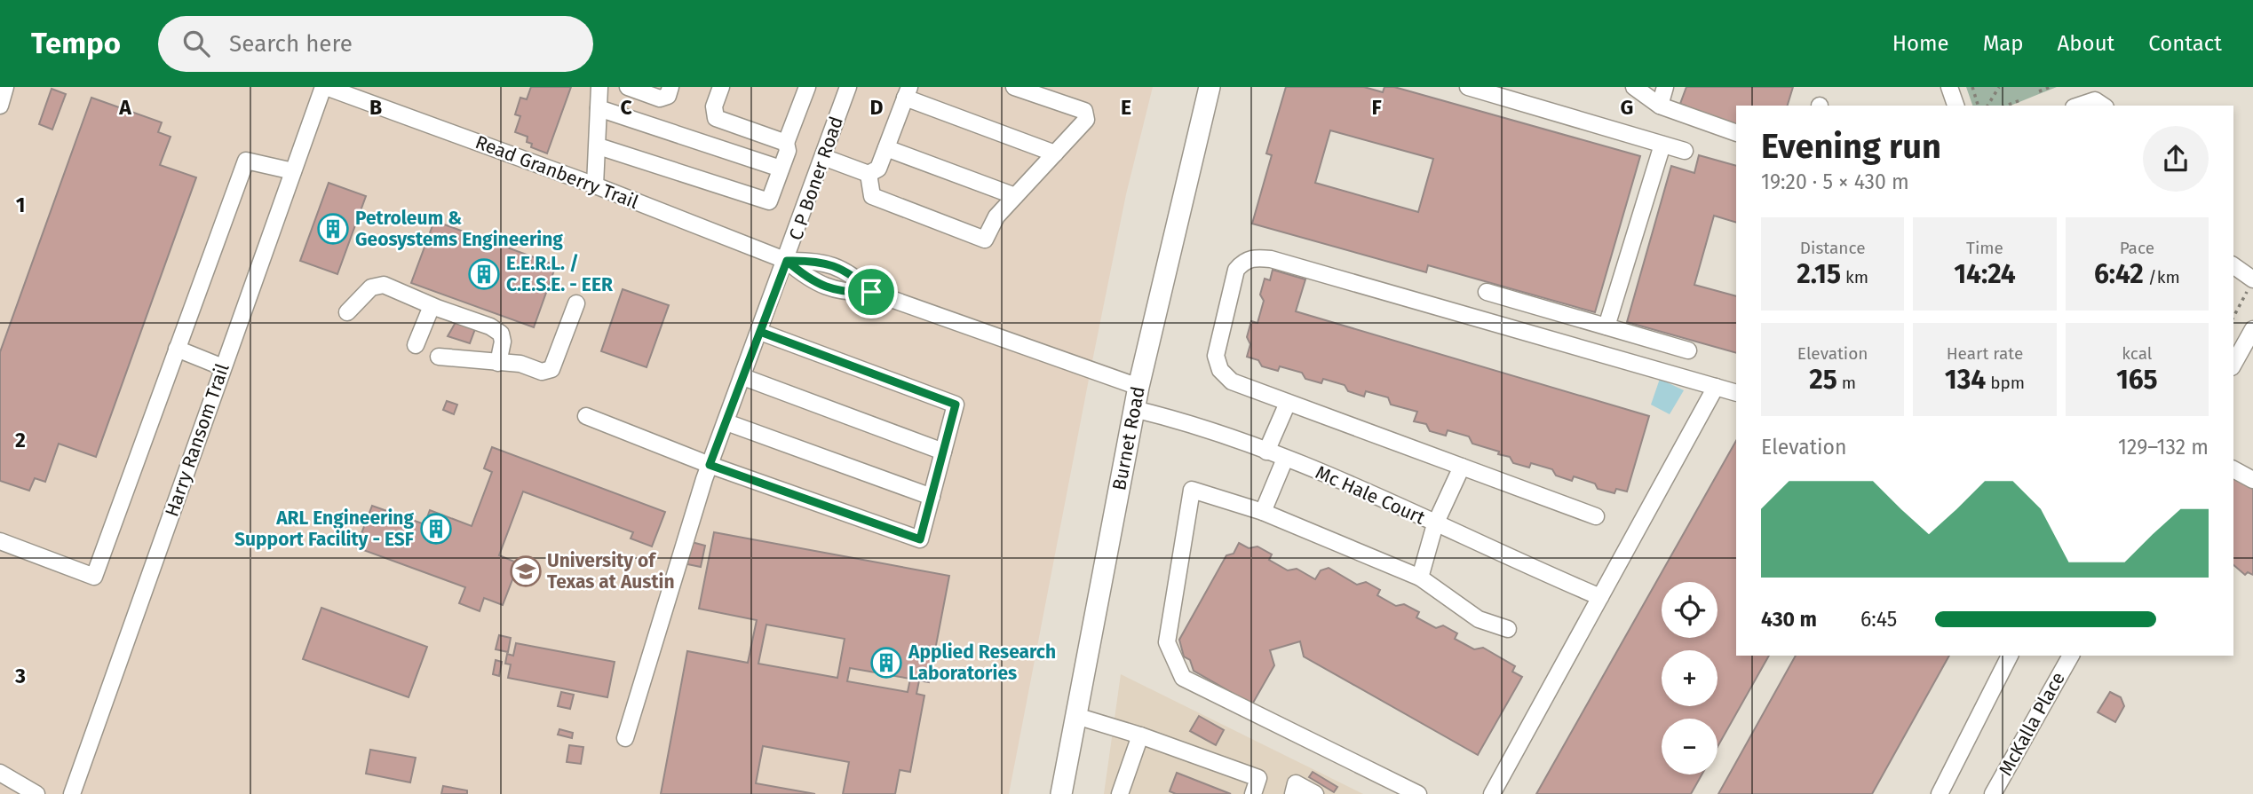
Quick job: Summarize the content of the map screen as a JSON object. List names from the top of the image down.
{
  "streets": {
    "main road": ["Burnet Road"],
    "street": [
      "Read Granberry Trail",
      "C P Boner Road",
      "Harry Ransom Trail",
      "Mc Hale Court",
      "McKalla Place"
    ]
  },
  "crossings": [
    ["Read Granberry Trail", "C P Boner Road"],
    ["Read Granberry Trail", "Burnet Road"],
    ["Read Granberry Trail", "Harry Ransom Trail"],
    ["Burnet Road", "Mc Hale Court"]
  ],
  "places": {
    "building": [
      "Petroleum & Geosystems Engineering",
      "E.E.R.L. / C.E.S.E. - EER",
      "ARL Engineering Support Facility - ESF",
      "Applied Research Laboratories"
    ],
    "school or university": ["University of Texas at Austin"]
  },
  "page": {
    "header": "Tempo",
    "search": "Search here",
    "nav": [
      "Home",
      "Map",
      "About",
      "Contact"
    ],
    "heading": ["Evening run", "19:20 · 5 × 430 m"],
    "stats": [
      ["Distance", "2.15 km"],
      ["Time", "14:24"],
      ["Pace", "6:42 /km"],
      ["Elevation", "25 m"],
      ["Heart rate", "134 bpm"],
      ["kcal", "165"]
    ],
    "chart": ["Elevation", "129–132 m"],
    "map_buttons": ["+", "−"],
    "list": [
      {
        "name": "430 m",
        "note": "6:45"
      }
    ]
  },
  "grid": {
    "columns": [
      "A",
      "B",
      "C",
      "D",
      "E",
      "F",
      "G"
    ],
    "rows": ["1", "2", "3"]
  }
}
